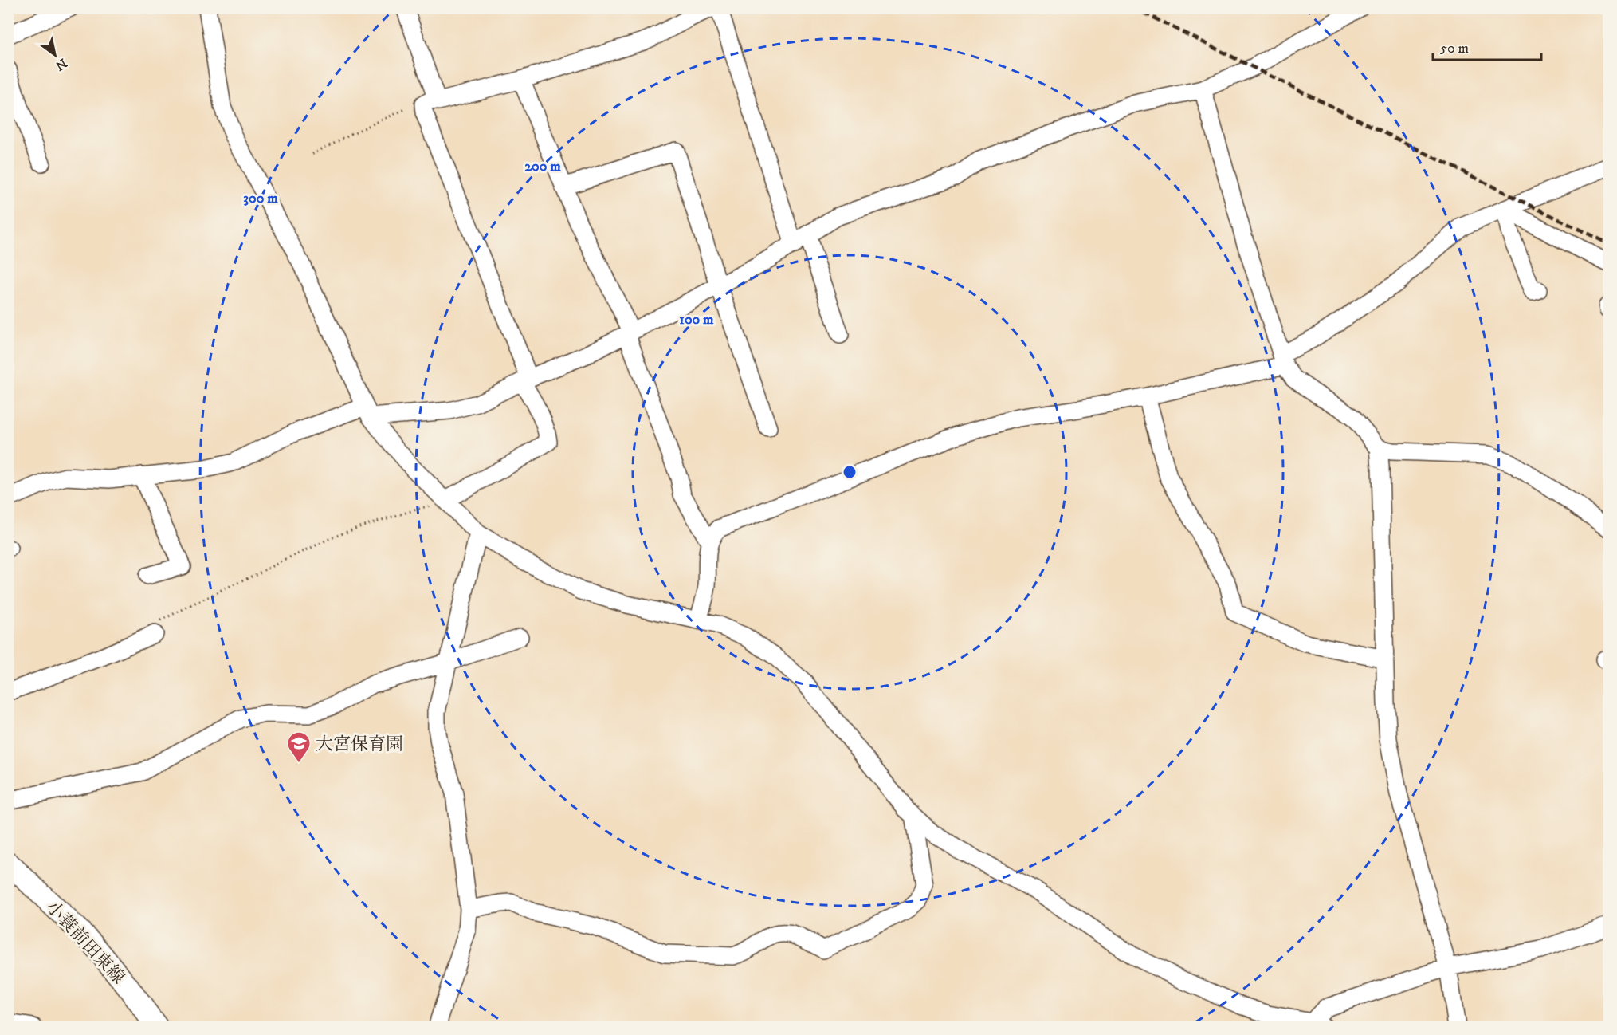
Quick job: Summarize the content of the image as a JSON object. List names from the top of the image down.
{
  "streets": {
    "main road": ["小蓑前田東線"]
  },
  "places": {
    "school or university": ["大宮保育園"]
  },
  "scale_bar": "50 m",
  "north": "bottom right",
  "rings": ["200 m", "300 m", "100 m"]
}
